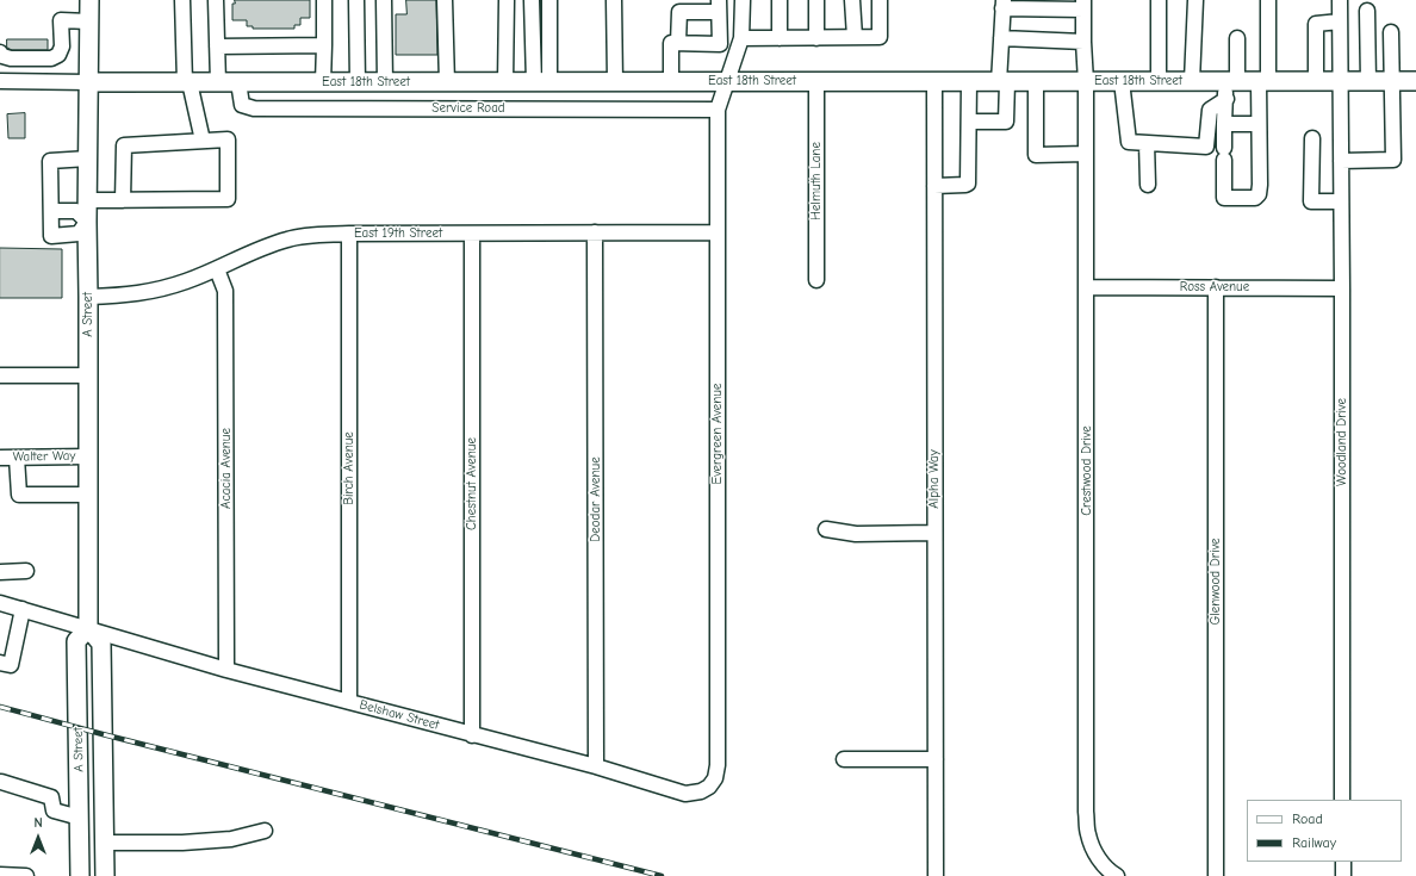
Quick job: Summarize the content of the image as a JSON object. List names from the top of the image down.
{
  "streets": {
    "main road": ["East 18th Street", "A Street"],
    "street": [
      "Service Road",
      "Helmuth Lane",
      "East 19th Street",
      "Ross Avenue",
      "Evergreen Avenue",
      "Woodland Drive",
      "Walter Way",
      "Acacia Avenue",
      "Birch Avenue",
      "Crestwood Drive",
      "Alpha Way",
      "Chestnut Avenue",
      "Deodar Avenue",
      "Glenwood Drive",
      "Belshaw Street"
    ]
  },
  "crossings": [
    ["East 18th Street", "Service Road"],
    ["East 18th Street", "Helmuth Lane"],
    ["East 18th Street", "A Street"],
    ["East 18th Street", "Evergreen Avenue"],
    ["East 18th Street", "Woodland Drive"],
    ["East 18th Street", "Crestwood Drive"],
    ["East 18th Street", "Alpha Way"],
    ["Service Road", "Evergreen Avenue"],
    ["East 19th Street", "A Street"],
    ["East 19th Street", "Evergreen Avenue"],
    ["East 19th Street", "Acacia Avenue"],
    ["East 19th Street", "Birch Avenue"],
    ["East 19th Street", "Chestnut Avenue"],
    ["East 19th Street", "Deodar Avenue"],
    ["Ross Avenue", "Woodland Drive"],
    ["Ross Avenue", "Crestwood Drive"],
    ["Ross Avenue", "Glenwood Drive"],
    ["A Street", "Walter Way"],
    ["A Street", "Belshaw Street"],
    ["Evergreen Avenue", "Belshaw Street"],
    ["Acacia Avenue", "Belshaw Street"],
    ["Birch Avenue", "Belshaw Street"],
    ["Chestnut Avenue", "Belshaw Street"],
    ["Deodar Avenue", "Belshaw Street"]
  ],
  "legend": ["Road", "Railway"],
  "north": "top"
}
